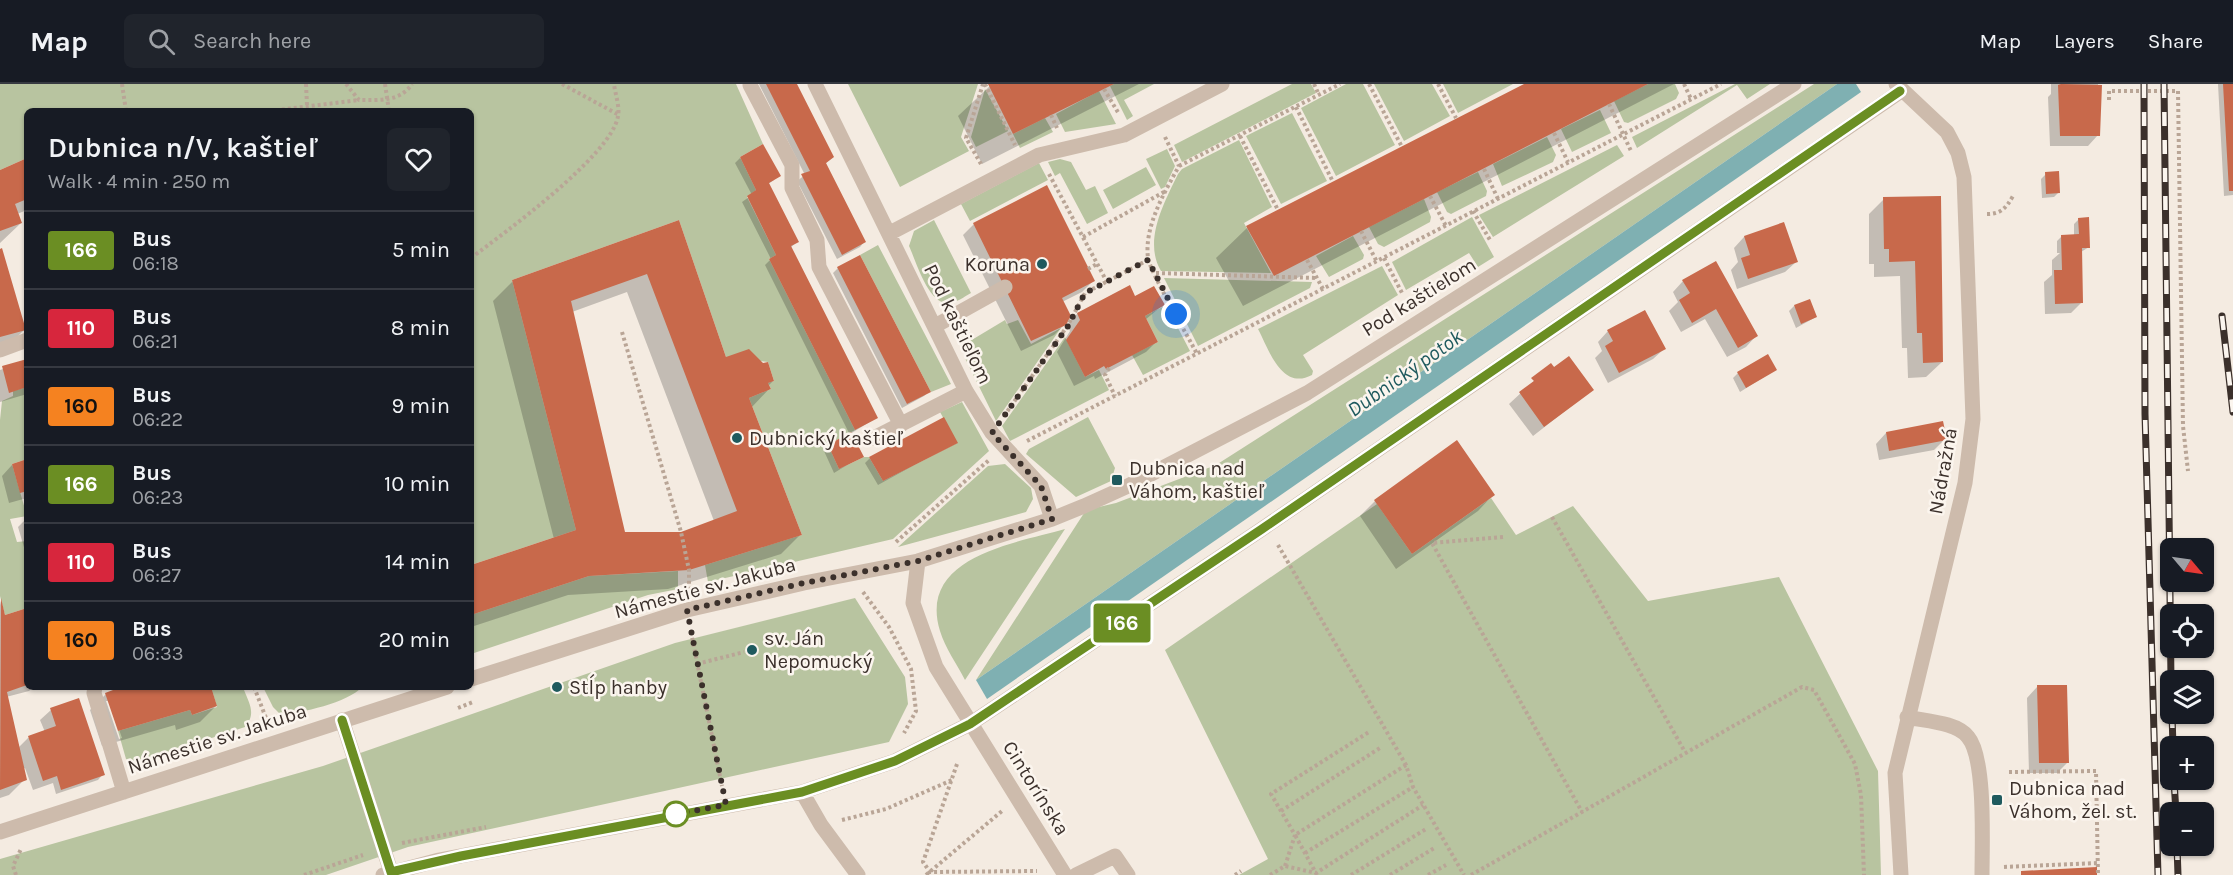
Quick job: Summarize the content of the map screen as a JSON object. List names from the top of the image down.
{
  "streets": {
    "street": [
      "Pod kaštieľom",
      "Nádražná",
      "Námestie sv. Jakuba",
      "Cintorínska"
    ]
  },
  "crossings": [
    ["Pod kaštieľom", "Námestie sv. Jakuba"],
    ["Pod kaštieľom", "Cintorínska"],
    ["Námestie sv. Jakuba", "Cintorínska"]
  ],
  "water": ["Dubnický potok"],
  "places": {
    "other": [
      "Koruna",
      "Dubnický kaštieľ",
      "sv. Ján Nepomucký",
      "Stĺp hanby"
    ],
    "transit": ["Dubnica nad Váhom, kaštieľ", "Dubnica nad Váhom, žel. st."]
  },
  "lines": ["bus line 166"],
  "north": "bottom right",
  "page": {
    "header": "Map",
    "search": "Search here",
    "nav": ["Map", "Layers", "Share"],
    "on_map": "166",
    "heading": ["Dubnica n/V, kaštieľ", "Walk · 4 min · 250 m"],
    "list": [
      {
        "mark": "166",
        "name": "Bus",
        "note": "06:18",
        "value": "5 min"
      },
      {
        "mark": "110",
        "name": "Bus",
        "note": "06:21",
        "value": "8 min"
      },
      {
        "mark": "160",
        "name": "Bus",
        "note": "06:22",
        "value": "9 min"
      },
      {
        "mark": "166",
        "name": "Bus",
        "note": "06:23",
        "value": "10 min"
      },
      {
        "mark": "110",
        "name": "Bus",
        "note": "06:27",
        "value": "14 min"
      },
      {
        "mark": "160",
        "name": "Bus",
        "note": "06:33",
        "value": "20 min"
      }
    ],
    "map_buttons": ["+", "−"]
  }
}
